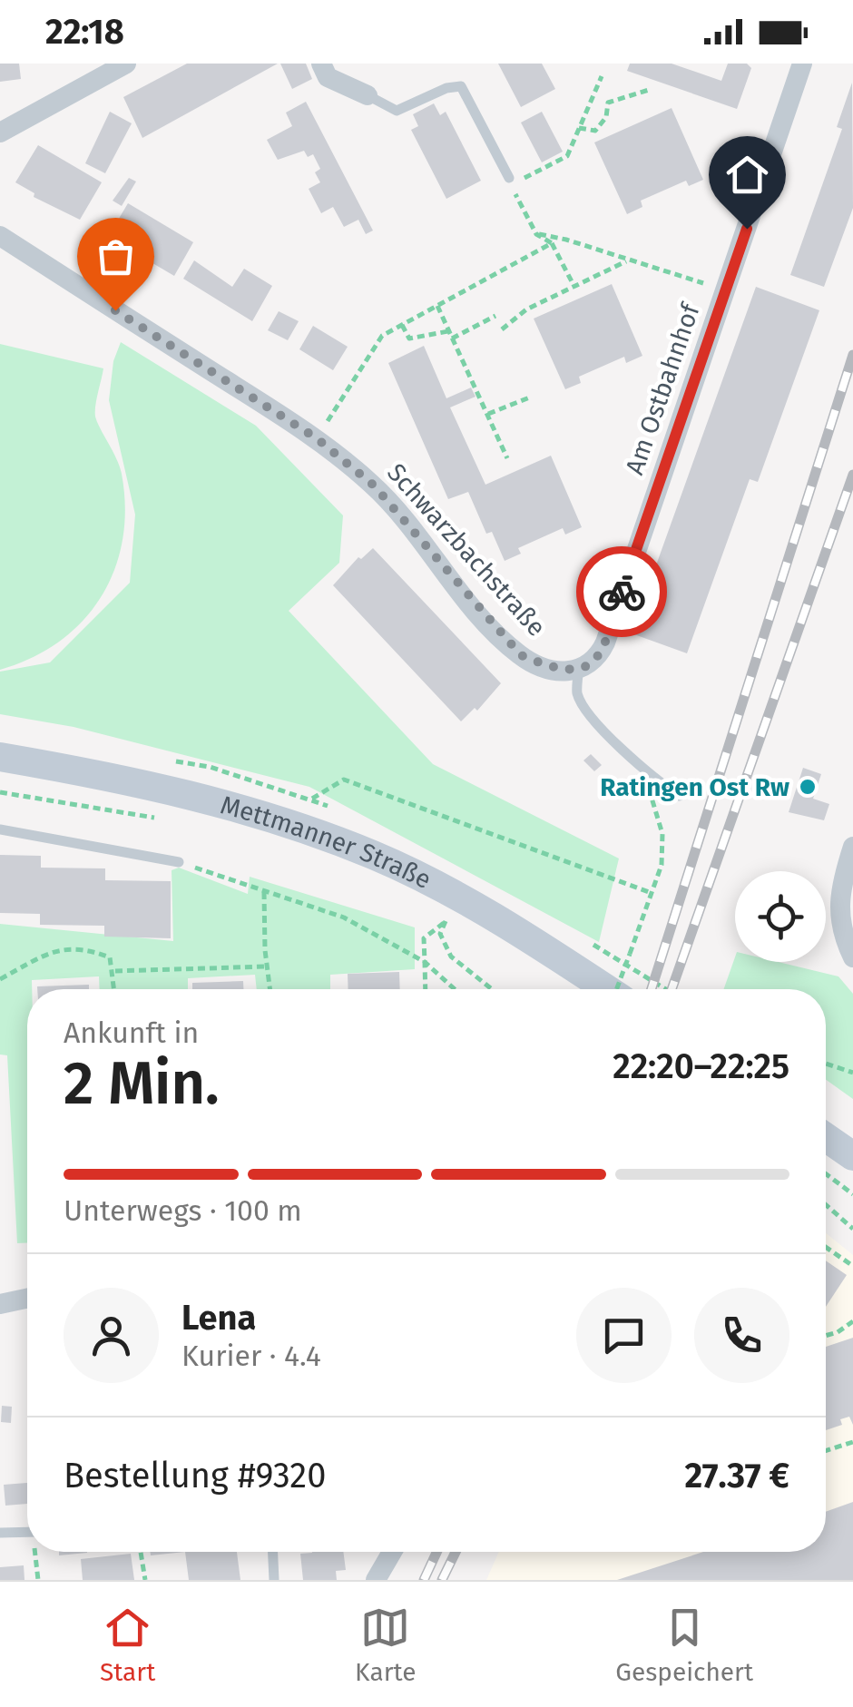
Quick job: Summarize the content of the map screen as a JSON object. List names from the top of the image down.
{
  "streets": {
    "main road": ["Mettmanner Straße"],
    "street": ["Am Ostbahnhof", "Schwarzbachstraße"]
  },
  "crossings": [
    ["Am Ostbahnhof", "Schwarzbachstraße"]
  ],
  "places": ["Ratingen Ost Rw"],
  "page": {
    "status": "22:18",
    "heading": ["2 Min.", "Ankunft in", "22:20–22:25"],
    "panel": [
      "Lena",
      "Kurier · 4.4",
      "Bestellung #9320",
      "27.37 €"
    ],
    "bar": "Unterwegs · 100 m",
    "tabs": ["Start", "Karte", "Gespeichert"]
  }
}
